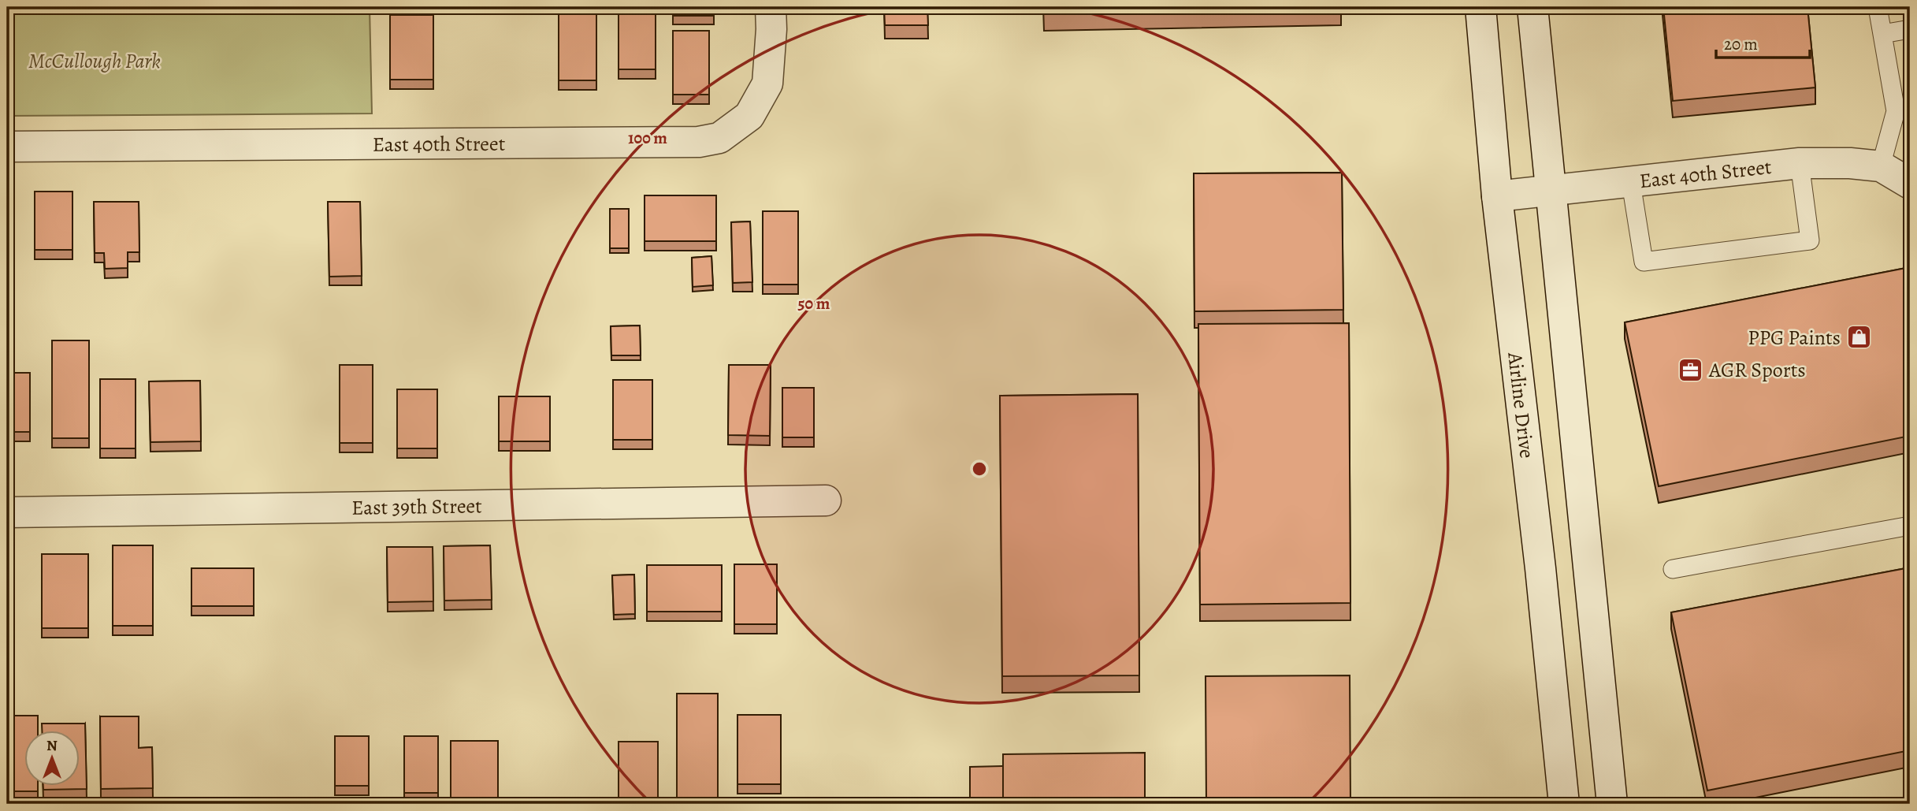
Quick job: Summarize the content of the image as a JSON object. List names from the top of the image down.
{
  "streets": {
    "street": ["East 40th Street", "Airline Drive", "East 39th Street"]
  },
  "crossings": [
    ["East 40th Street", "Airline Drive"]
  ],
  "parks": ["McCullough Park"],
  "places": {
    "shop": ["PPG Paints"],
    "office": ["AGR Sports"]
  },
  "scale_bar": "20 m",
  "north": "top",
  "rings": ["100 m", "50 m"]
}
